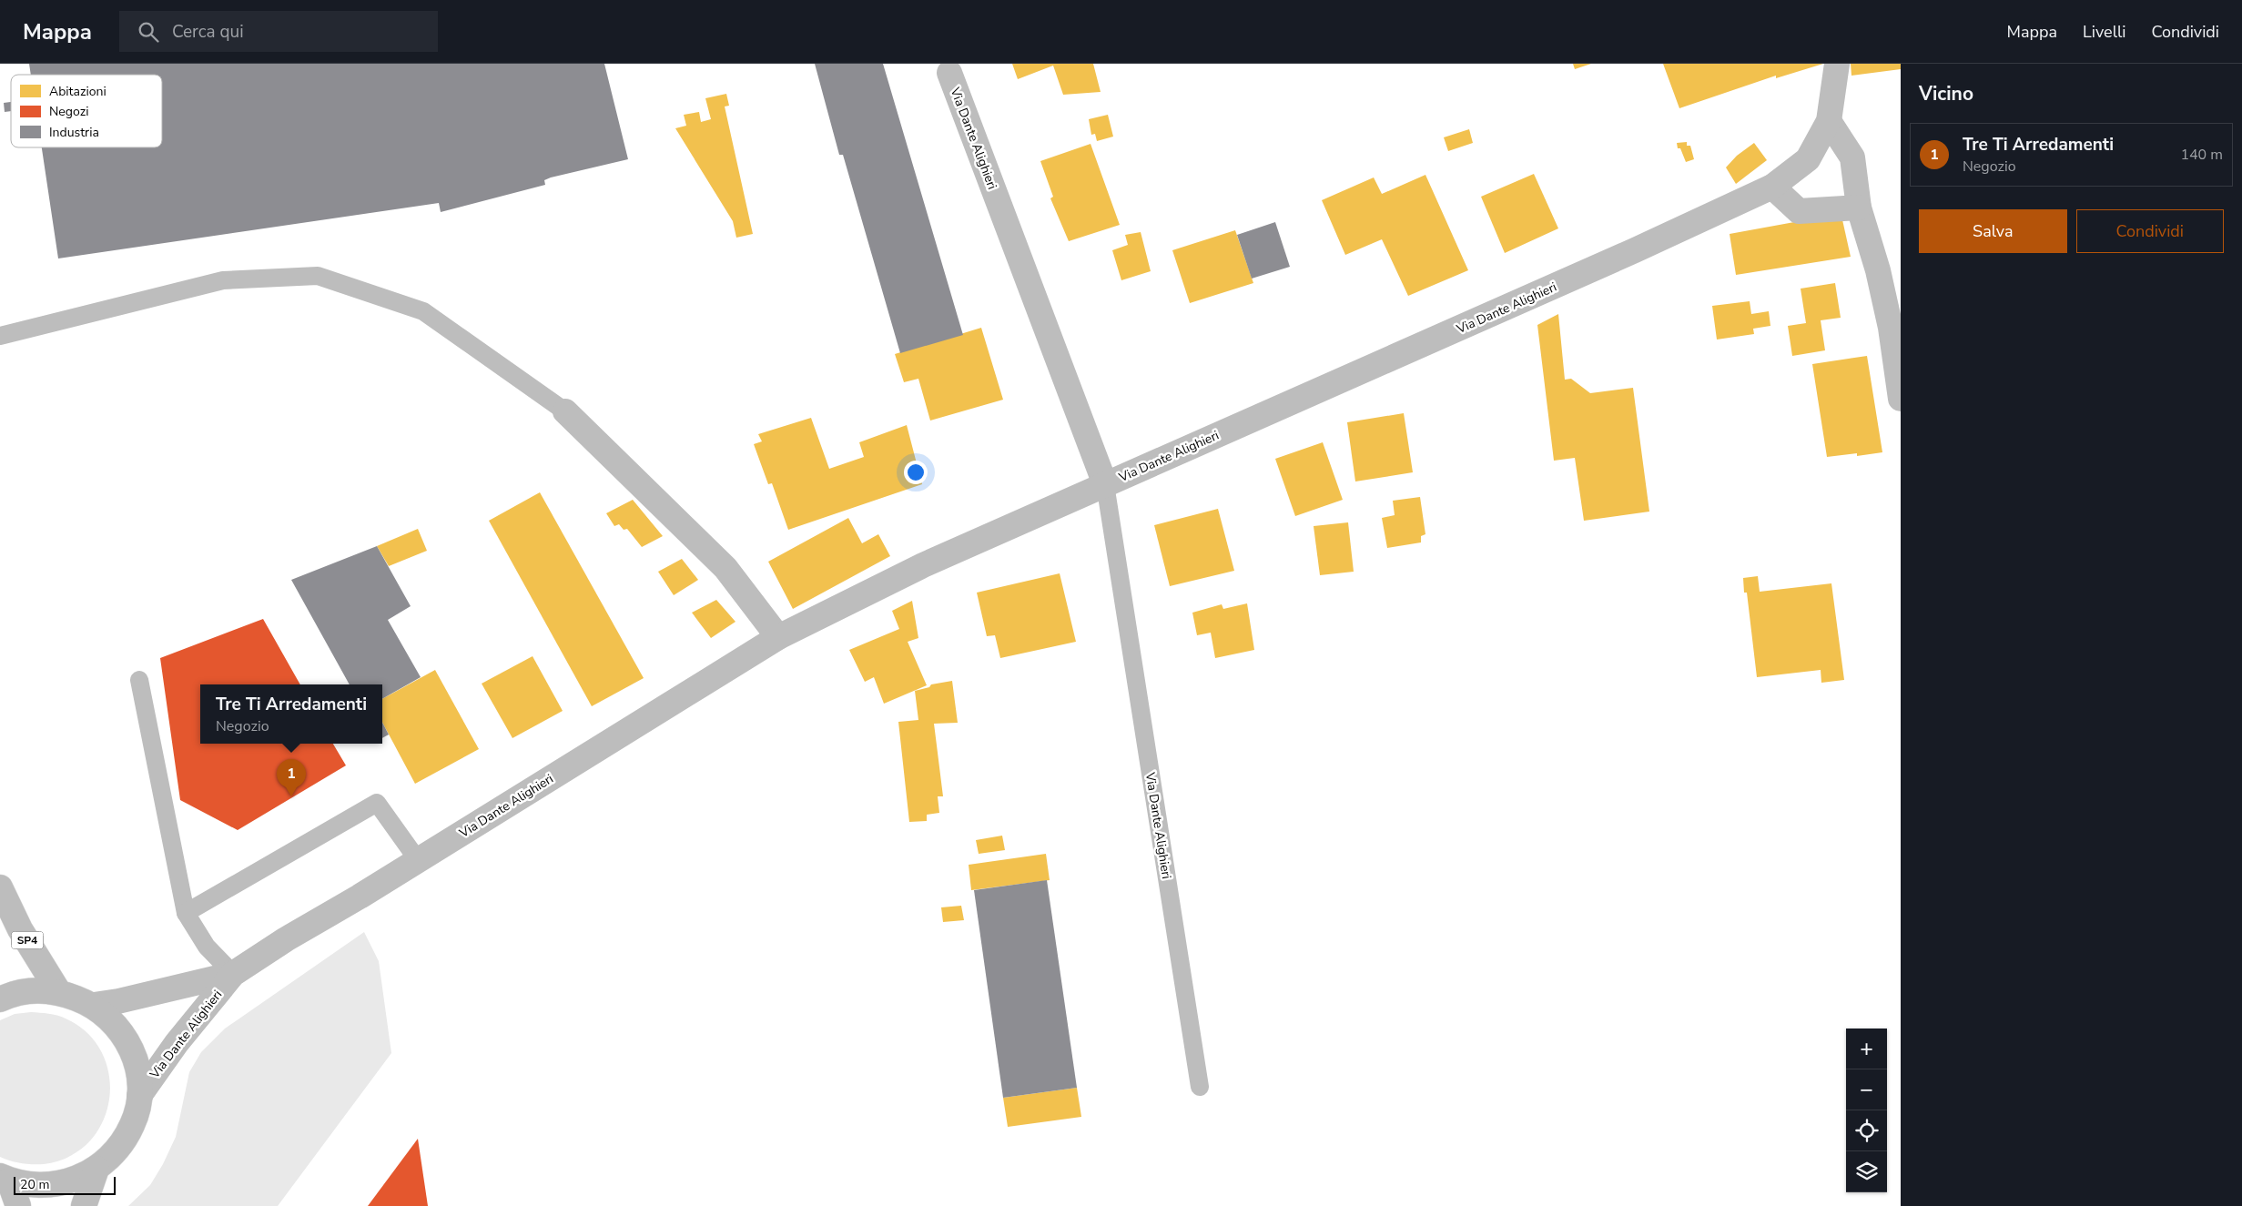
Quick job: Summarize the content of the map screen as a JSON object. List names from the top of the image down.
{
  "streets": {
    "street": ["Via Dante Alighieri", "SP4"]
  },
  "legend": ["Abitazioni", "Negozi", "Industria"],
  "scale_bar": "20 m",
  "page": {
    "header": "Mappa",
    "search": "Cerca qui",
    "nav": ["Mappa", "Livelli", "Condividi"],
    "heading": "Vicino",
    "list": [
      {
        "mark": "1",
        "name": "Tre Ti Arredamenti",
        "note": "Negozio",
        "value": "140 m"
      }
    ],
    "buttons": ["Salva", "Condividi"],
    "popup": ["Tre Ti Arredamenti", "Negozio"],
    "pins": "1",
    "map_buttons": ["+", "−"],
    "scale": "20 m"
  }
}
